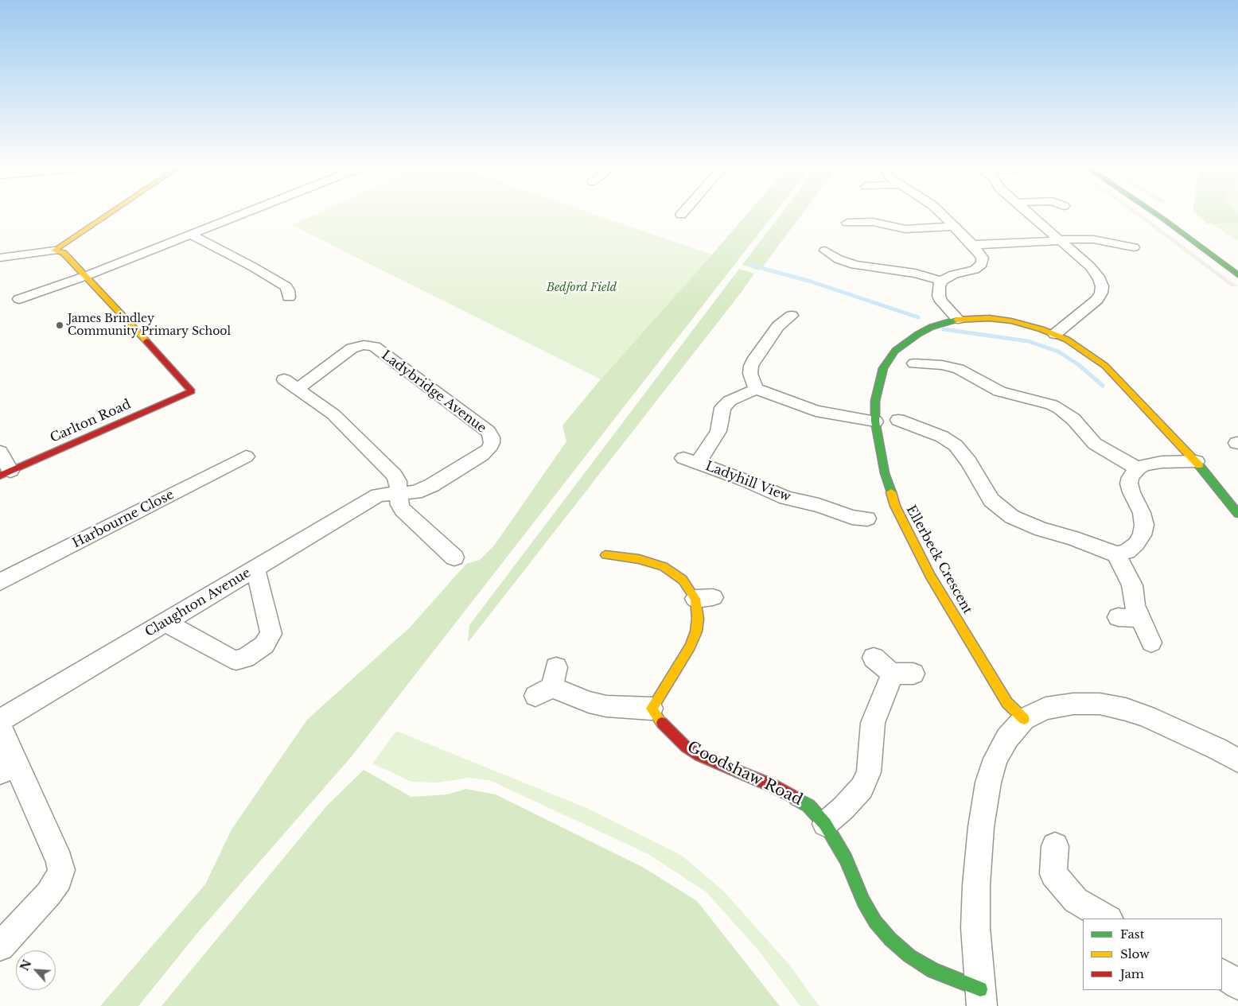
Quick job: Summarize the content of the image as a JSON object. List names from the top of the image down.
{
  "streets": {
    "main road": ["Carlton Road", "Ellerbeck Crescent", "Goodshaw Road"],
    "street": [
      "Ladybridge Avenue",
      "Ladyhill View",
      "Harbourne Close",
      "Claughton Avenue"
    ]
  },
  "crossings": [
    ["Ladybridge Avenue", "Claughton Avenue"]
  ],
  "parks": ["Bedford Field"],
  "places": ["James Brindley Community Primary School"],
  "legend": ["Fast", "Slow", "Jam"],
  "north": "top left"
}
